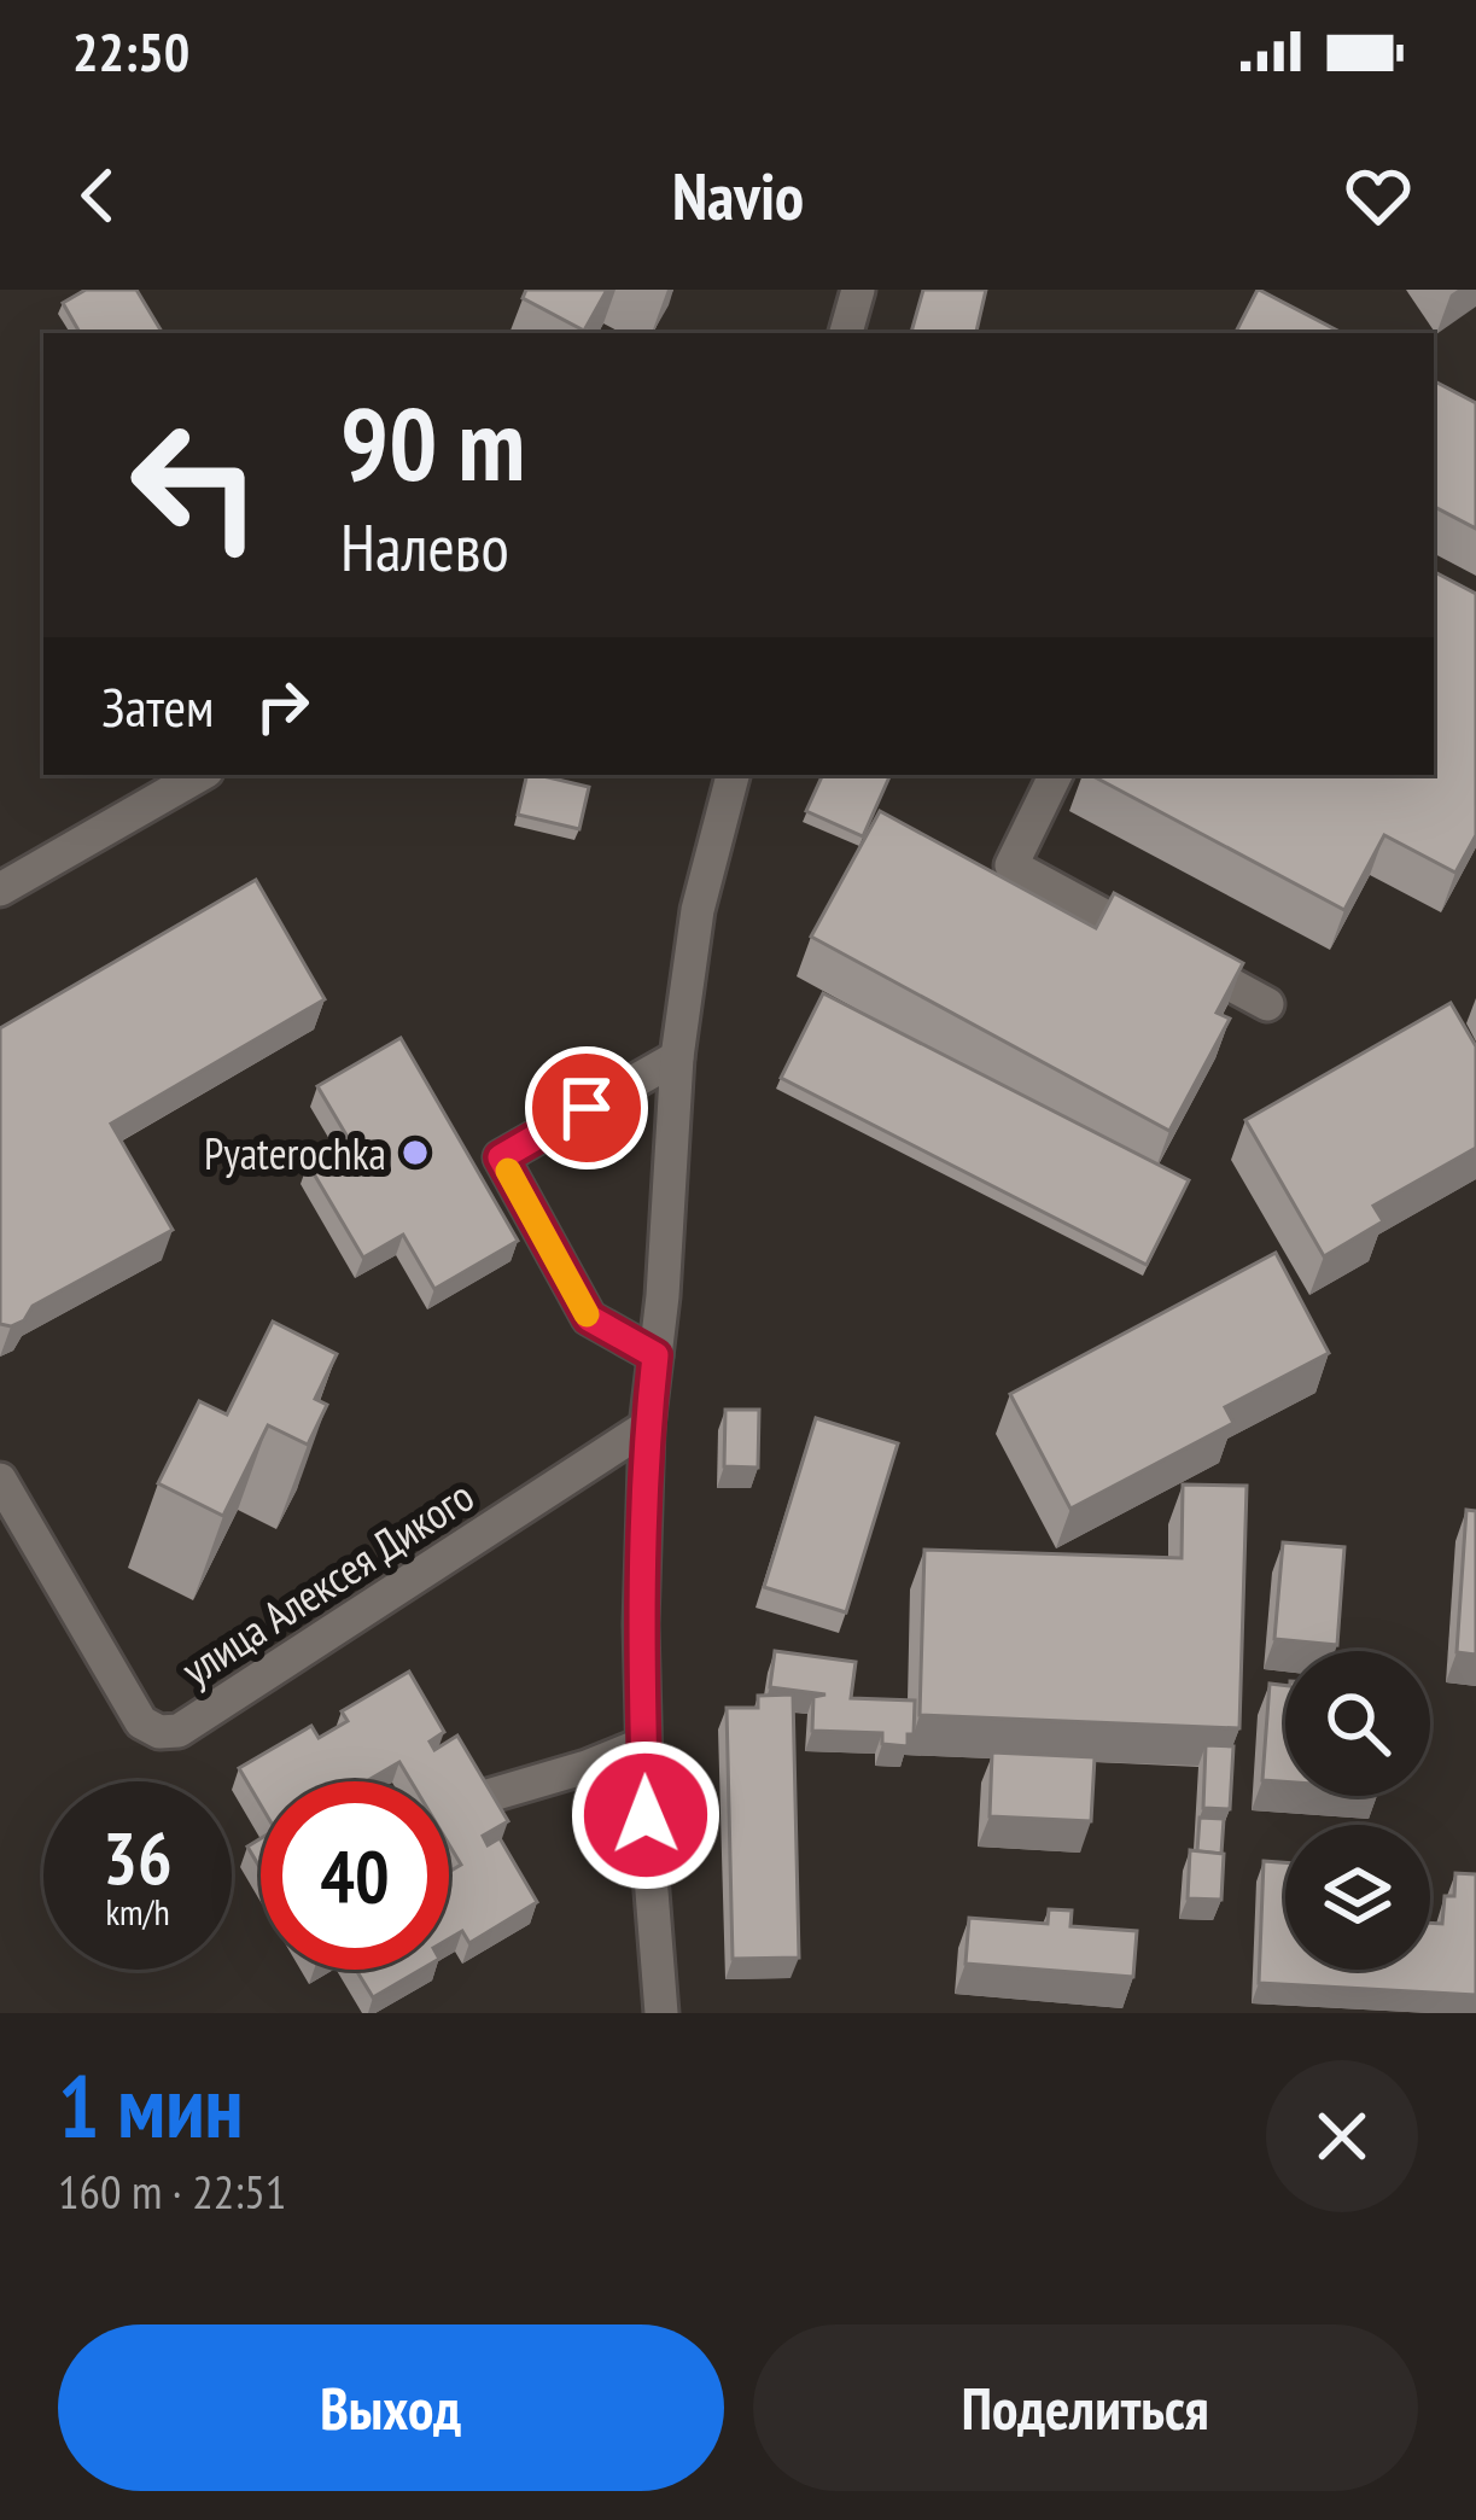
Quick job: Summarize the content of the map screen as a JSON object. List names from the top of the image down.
{
  "streets": {
    "street": ["улица Алексея Дикого"]
  },
  "places": ["Pyaterochka"],
  "page": {
    "status": "22:50",
    "header": "Navio",
    "turn": ["90 m", "Налево"],
    "then": "Затем",
    "speed": "36 km/h",
    "limit": "40",
    "heading": ["1 мин", "160 m · 22:51"],
    "buttons": ["Выход", "Поделиться"]
  }
}
